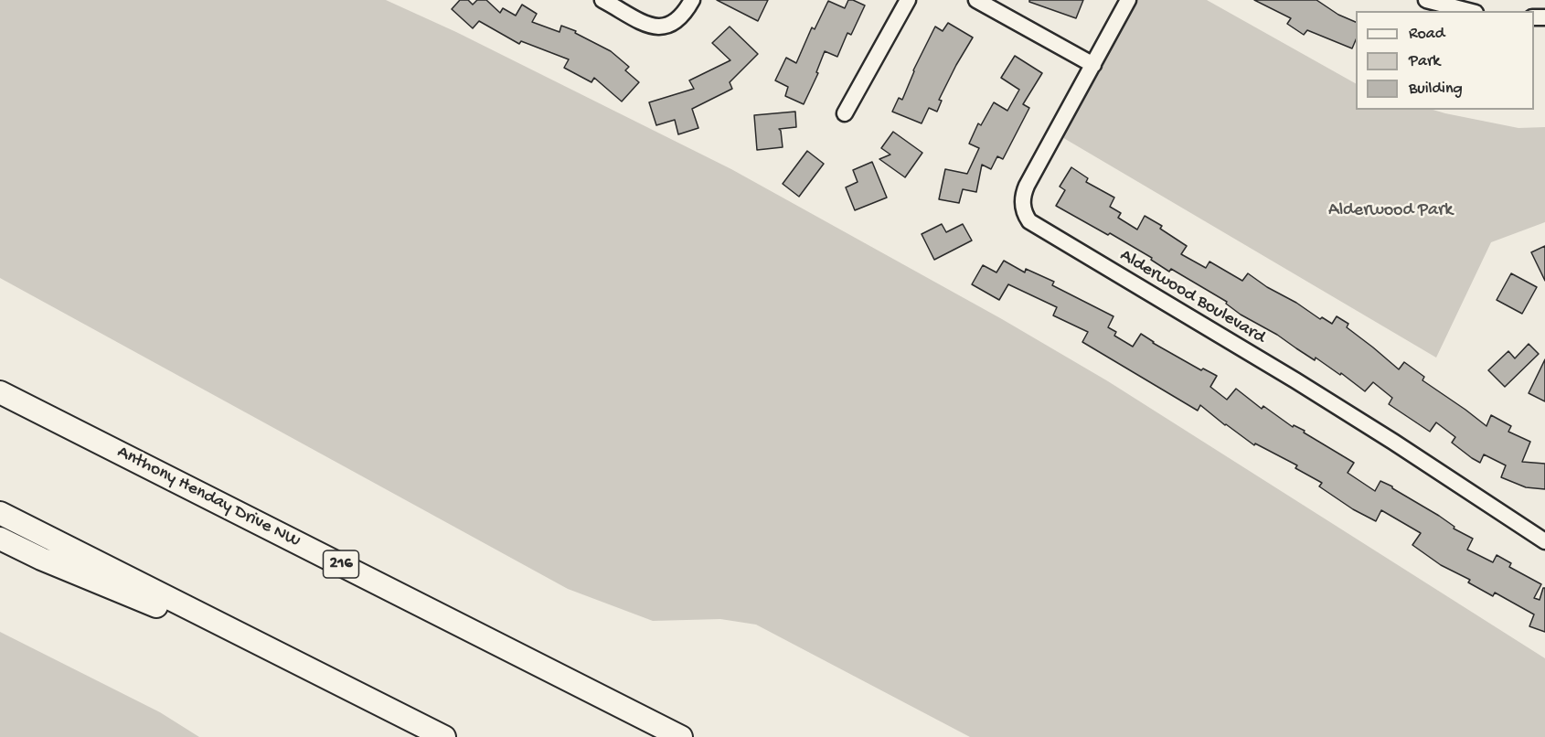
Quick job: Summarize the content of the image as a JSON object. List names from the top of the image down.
{
  "streets": {
    "highway": ["Anthony Henday Drive NW", "216"],
    "street": ["Alderwood Boulevard"]
  },
  "parks": ["Alderwood Park"],
  "legend": ["Road", "Park", "Building"]
}
